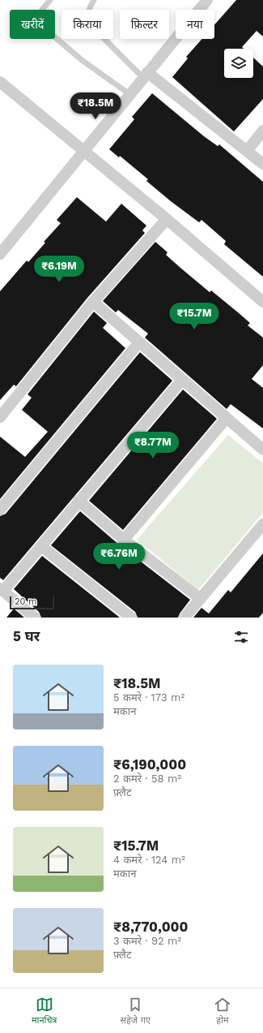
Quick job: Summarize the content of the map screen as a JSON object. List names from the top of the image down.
{
  "scale_bar": "20 m",
  "page": {
    "chip": [
      "खरीदें",
      "किराया",
      "फ़िल्टर",
      "नया"
    ],
    "price": [
      "₹18.5M",
      "₹6.19M",
      "₹15.7M",
      "₹8.77M",
      "₹6.76M"
    ],
    "scale": "20 m",
    "heading": "5 घर",
    "list": [
      {
        "name": "₹18.5M",
        "note": "5 कमरे · 173 m² · मकान"
      },
      {
        "name": "₹6,190,000",
        "note": "2 कमरे · 58 m² · फ़्लैट"
      },
      {
        "name": "₹15.7M",
        "note": "4 कमरे · 124 m² · मकान"
      },
      {
        "name": "₹8,770,000",
        "note": "3 कमरे · 92 m² · फ़्लैट"
      }
    ],
    "tabs": ["मानचित्र", "सहेजे गए", "होम"]
  }
}
